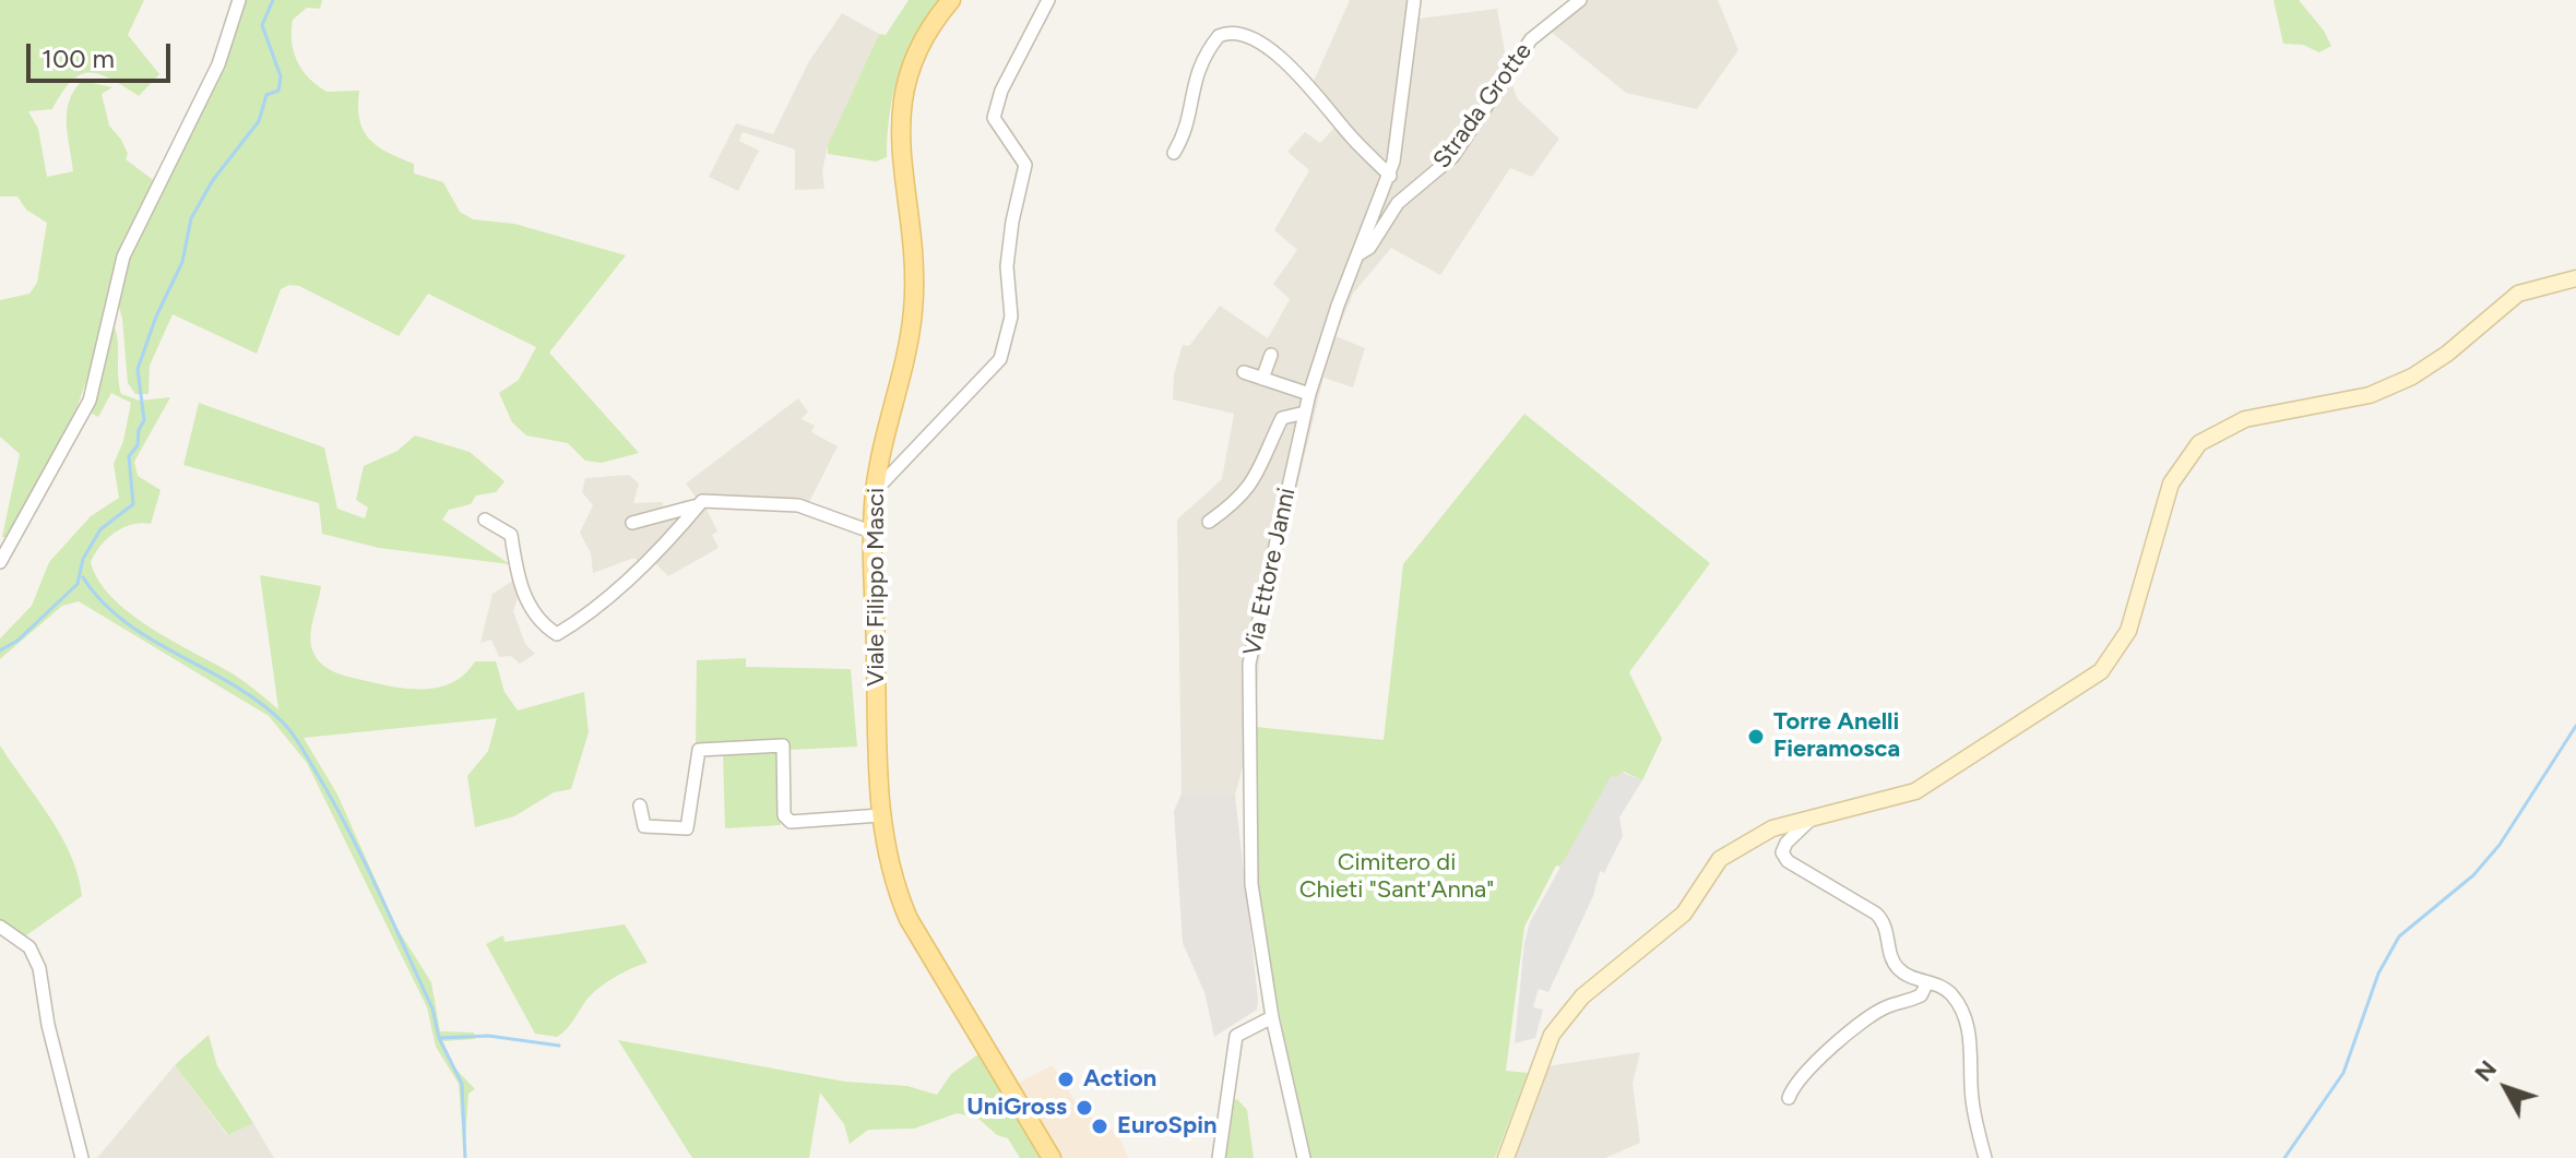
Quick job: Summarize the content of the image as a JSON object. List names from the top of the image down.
{
  "streets": {
    "main road": ["Viale Filippo Masci"],
    "street": ["Strada Grotte", "Via Ettore Janni"]
  },
  "crossings": [
    ["Strada Grotte", "Via Ettore Janni"]
  ],
  "parks": ["Cimitero di Chieti \"Sant'Anna\""],
  "places": [
    "Torre Anelli Fieramosca",
    "Action",
    "UniGross",
    "EuroSpin"
  ],
  "scale_bar": "100 m",
  "north": "top left"
}
